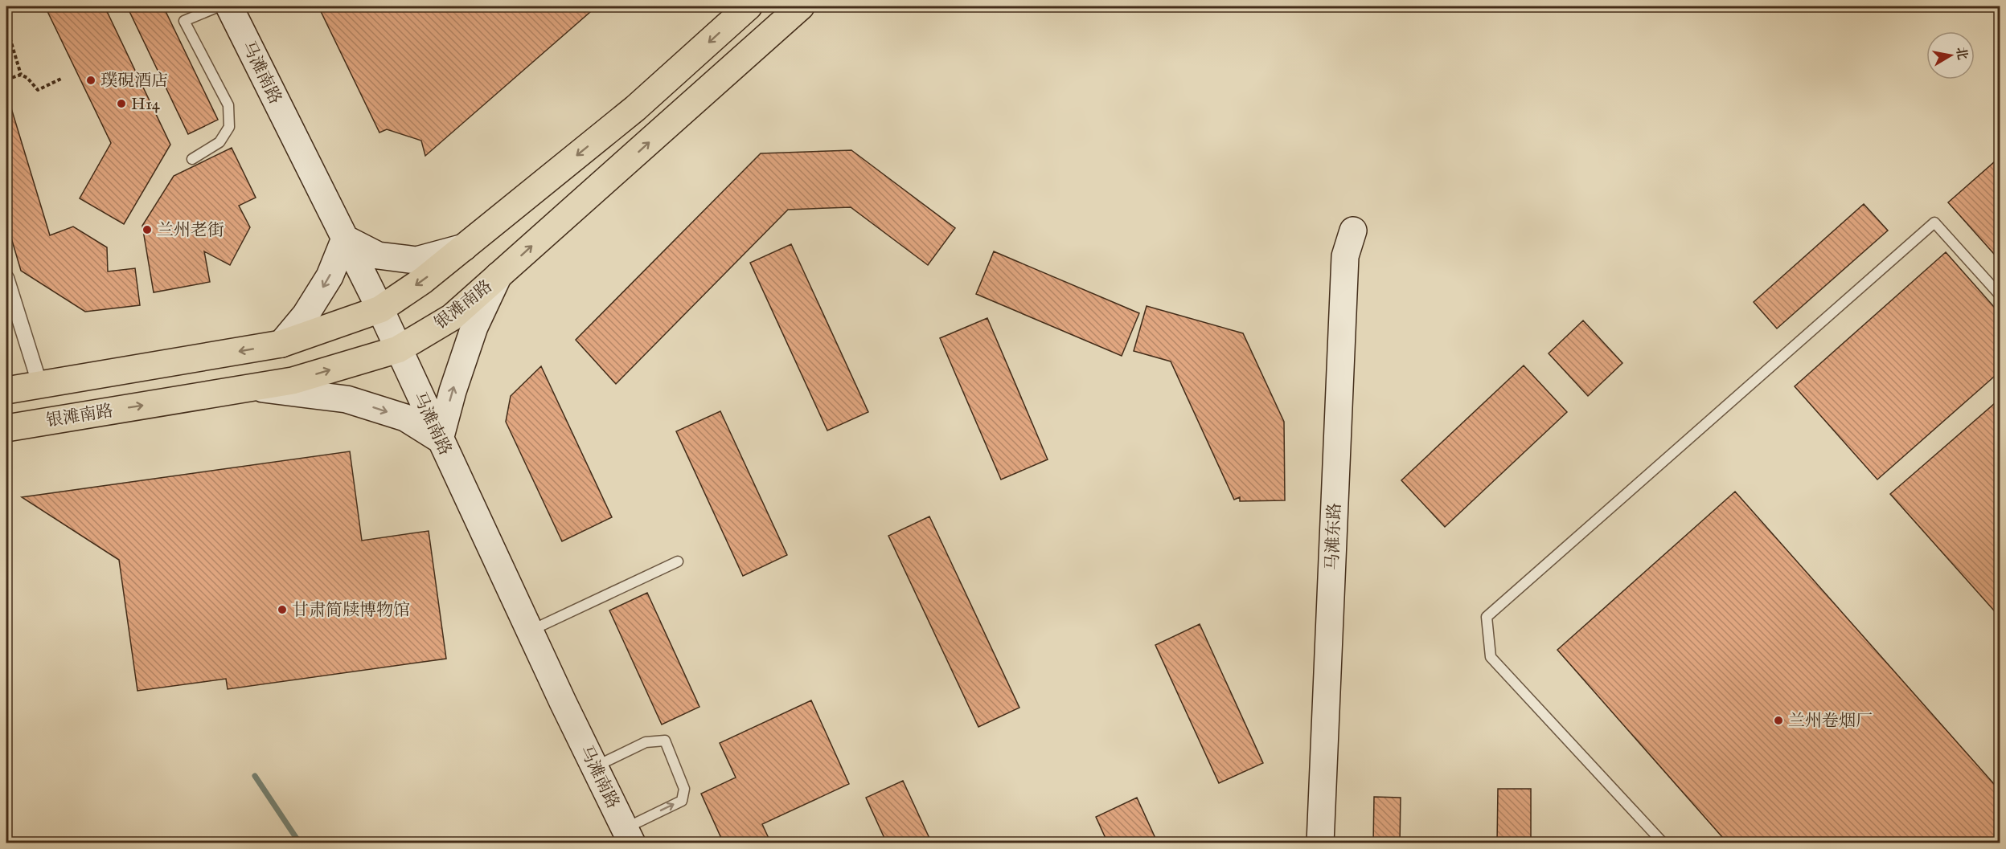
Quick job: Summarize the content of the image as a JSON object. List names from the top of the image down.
{
  "streets": {
    "main road": ["马滩南路", "银滩南路", "马滩东路"]
  },
  "crossings": [
    ["马滩南路", "银滩南路"]
  ],
  "places": [
    "璞硯酒店",
    "H14",
    "兰州老街",
    "甘肃简牍博物馆",
    "兰州卷烟厂"
  ],
  "north": "right"
}
